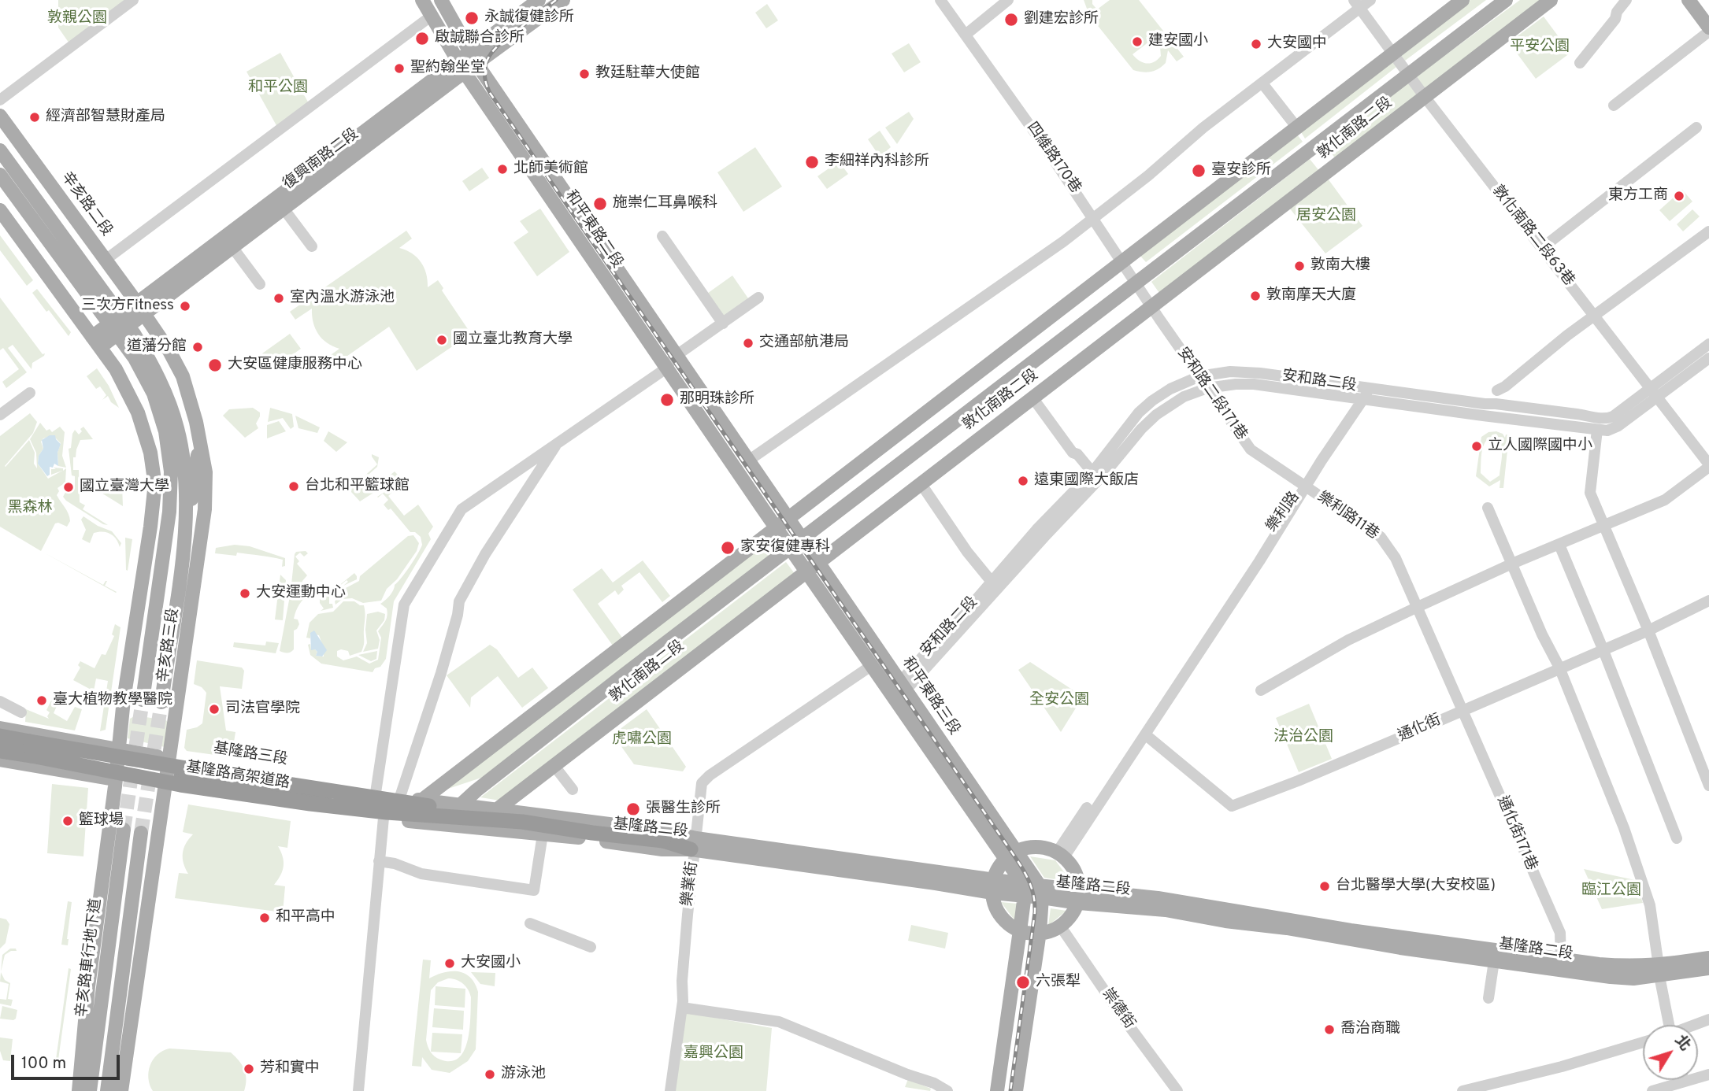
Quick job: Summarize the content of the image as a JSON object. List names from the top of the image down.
{
  "streets": {
    "highway": ["基隆路高架道路"],
    "main road": [
      "敦化南路二段",
      "復興南路二段",
      "辛亥路二段",
      "和平東路二段",
      "辛亥路三段",
      "和平東路三段",
      "基隆路三段",
      "基隆路二段",
      "辛亥路車行地下道"
    ],
    "street": [
      "四維路170巷",
      "敦化南路二段63巷",
      "安和路二段",
      "安和路二段171巷",
      "樂利路",
      "樂利路11巷",
      "通化街",
      "通化街171巷",
      "樂業街",
      "崇德街"
    ]
  },
  "crossings": [
    ["敦化南路二段", "四維路170巷"],
    ["敦化南路二段", "敦化南路二段63巷"],
    ["敦化南路二段", "安和路二段171巷"],
    ["敦化南路二段", "和平東路三段"],
    ["敦化南路二段", "基隆路三段"],
    ["敦化南路二段", "基隆路高架道路"],
    ["敦化南路二段", "基隆路二段"],
    ["四維路170巷", "安和路二段171巷"],
    ["復興南路二段", "辛亥路二段"],
    ["復興南路二段", "和平東路二段"],
    ["復興南路二段", "辛亥路三段"],
    ["辛亥路二段", "辛亥路三段"],
    ["和平東路二段", "和平東路三段"],
    ["敦化南路二段63巷", "安和路二段"],
    ["安和路二段", "安和路二段171巷"],
    ["安和路二段", "和平東路三段"],
    ["安和路二段171巷", "樂利路"],
    ["安和路二段171巷", "樂利路11巷"],
    ["樂利路", "樂利路11巷"],
    ["樂利路", "通化街"],
    ["樂利路11巷", "通化街"],
    ["樂利路11巷", "通化街171巷"],
    ["辛亥路三段", "基隆路三段"],
    ["和平東路三段", "基隆路二段"],
    ["和平東路三段", "樂業街"],
    ["通化街", "通化街171巷"],
    ["基隆路三段", "基隆路二段"],
    ["基隆路高架道路", "基隆路二段"],
    ["基隆路高架道路", "樂業街"],
    ["基隆路二段", "通化街171巷"],
    ["基隆路二段", "樂業街"]
  ],
  "parks": [
    "敦親公園",
    "平安公園",
    "和平公園",
    "居安公園",
    "黑森林",
    "全安公園",
    "法治公園",
    "虎嘯公園",
    "臨江公園",
    "嘉興公園"
  ],
  "places": [
    "永誠復健診所",
    "劉建宏診所",
    "啟誠聯合診所",
    "建安國小",
    "大安國中",
    "聖約翰坐堂",
    "教廷駐華大使館",
    "經濟部智慧財產局",
    "李細祥內科診所",
    "北師美術館",
    "臺安診所",
    "東方工商",
    "施崇仁耳鼻喉科",
    "敦南大樓",
    "敦南摩天大廈",
    "室內溫水游泳池",
    "三次方Fitness",
    "國立臺北教育大學",
    "交通部航港局",
    "道藩分館",
    "大安區健康服務中心",
    "那明珠診所",
    "立人國際國中小",
    "遠東國際大飯店",
    "台北和平籃球館",
    "國立臺灣大學",
    "家安復健專科",
    "大安運動中心",
    "臺大植物教學醫院",
    "司法官學院",
    "張醫生診所",
    "籃球場",
    "台北醫學大學(大安校區)",
    "和平高中",
    "大安國小",
    "六張犁",
    "喬治商職",
    "芳和實中",
    "游泳池"
  ],
  "scale_bar": "100 m",
  "north": "top right"
}
